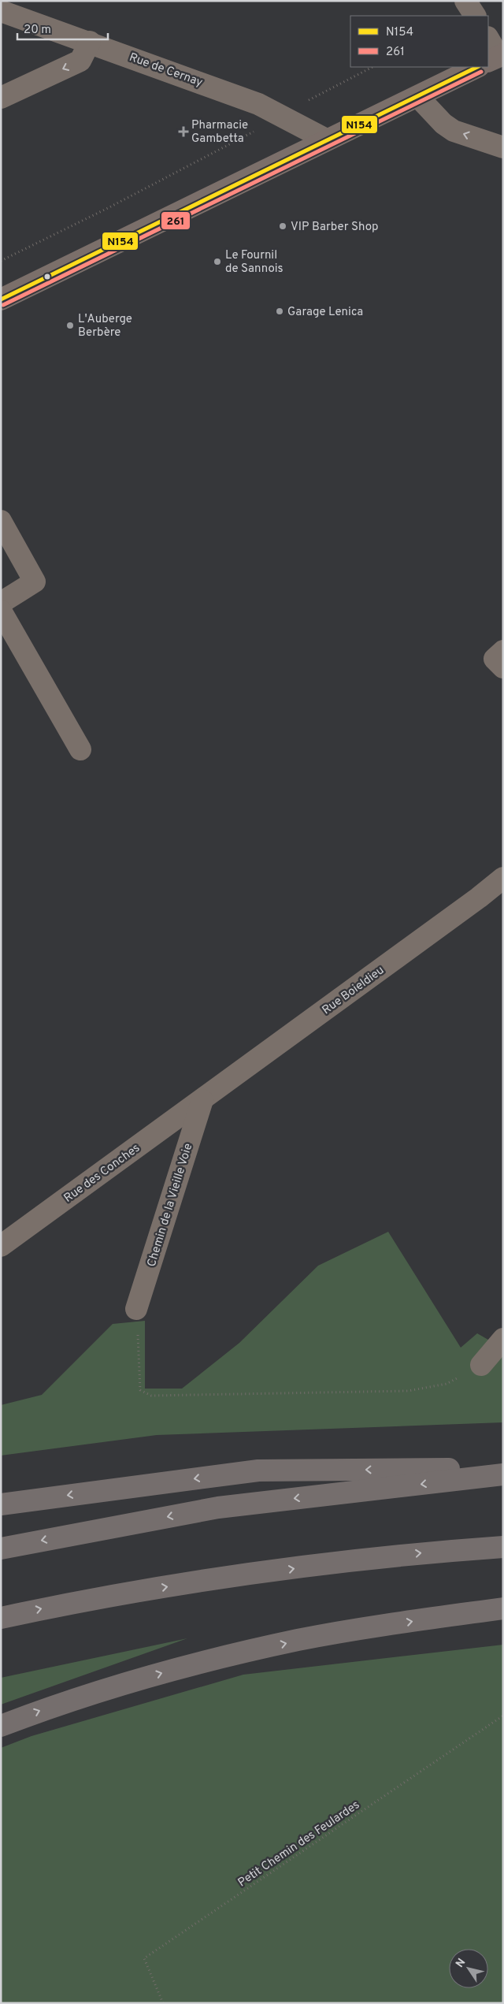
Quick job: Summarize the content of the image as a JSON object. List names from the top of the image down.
{
  "streets": {
    "street": [
      "Rue de Cernay",
      "Rue Boieldieu",
      "Rue des Conches",
      "Chemin de la Vieille Voie"
    ],
    "path": ["Petit Chemin des Feulardes"]
  },
  "crossings": [
    ["Rue Boieldieu", "Rue des Conches"],
    ["Rue Boieldieu", "Chemin de la Vieille Voie"],
    ["Rue des Conches", "Chemin de la Vieille Voie"]
  ],
  "places": {
    "health": ["Pharmacie Gambetta"],
    "other": [
      "VIP Barber Shop",
      "Le Fournil de Sannois",
      "Garage Lenica",
      "L'Auberge Berbère"
    ]
  },
  "lines": ["transit line N154", "transit line 261"],
  "legend": ["N154", "261"],
  "scale_bar": "20 m",
  "north": "top left"
}
